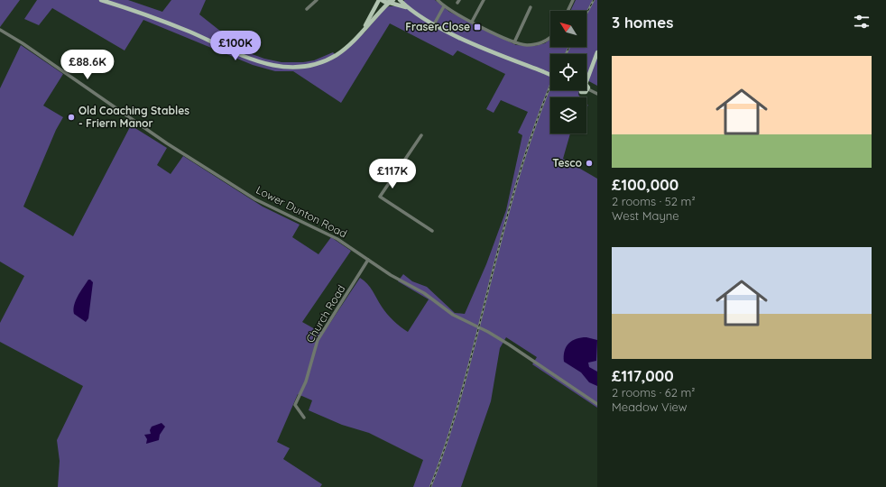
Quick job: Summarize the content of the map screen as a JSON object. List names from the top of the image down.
{
  "streets": {
    "street": ["Lower Dunton Road", "Church Road"]
  },
  "crossings": [
    ["Lower Dunton Road", "Church Road"]
  ],
  "places": {
    "transit": ["Fraser Close"],
    "other": ["Old Coaching Stables - Friern Manor", "Tesco"]
  },
  "north": "top left",
  "page": {
    "heading": "3 homes",
    "price": ["£100K", "£88.6K", "£117K"],
    "list": [
      {
        "name": "£100,000",
        "note": "2 rooms · 52 m² · West Mayne"
      },
      {
        "name": "£117,000",
        "note": "2 rooms · 62 m² · Meadow View"
      }
    ]
  }
}
